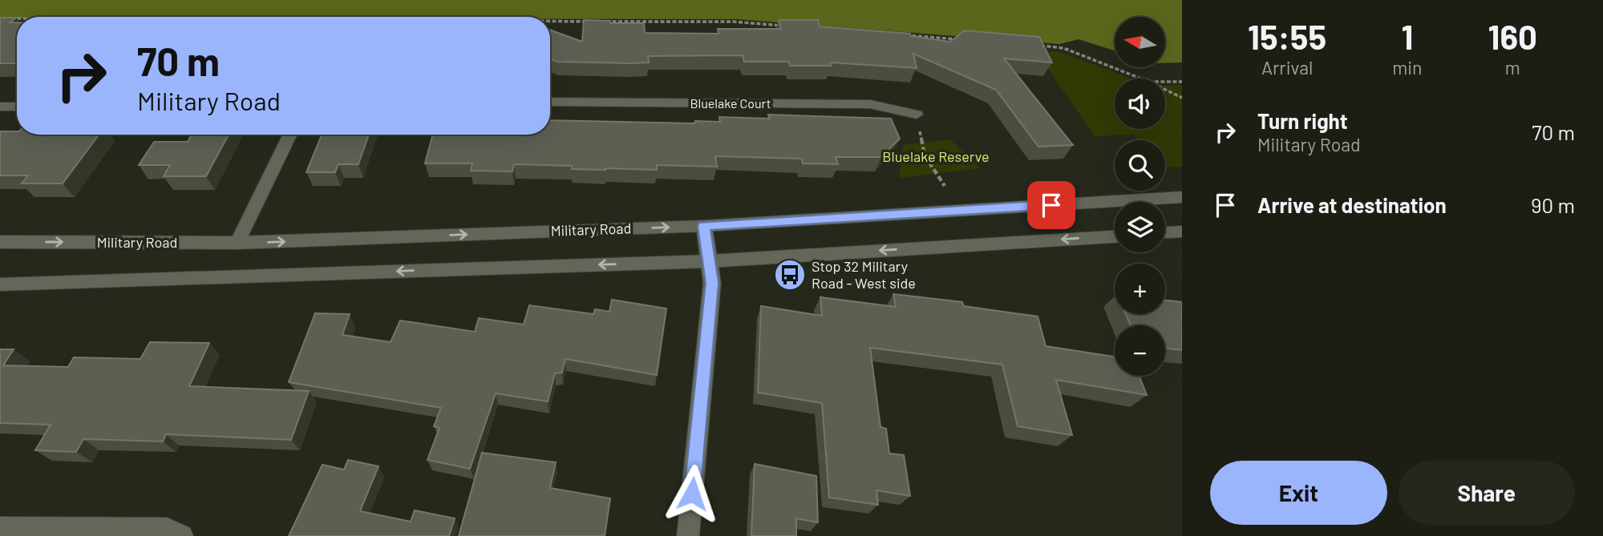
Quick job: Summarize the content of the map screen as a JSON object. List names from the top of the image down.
{
  "streets": {
    "main road": ["Bluelake Court", "Military Road"]
  },
  "parks": ["Bluelake Reserve"],
  "places": {
    "bus stop": ["Stop 32 Military Road - West side"]
  },
  "north": "left",
  "page": {
    "eta": [
      "15:55",
      "Arrival",
      "1",
      "min",
      "160",
      "m"
    ],
    "map_buttons": ["+", "−"],
    "turn": ["70 m", "Military Road"],
    "list": [
      {
        "name": "Turn right",
        "note": "Military Road",
        "value": "70 m"
      },
      {
        "name": "Arrive at destination",
        "value": "90 m"
      }
    ],
    "buttons": ["Exit", "Share"]
  }
}
